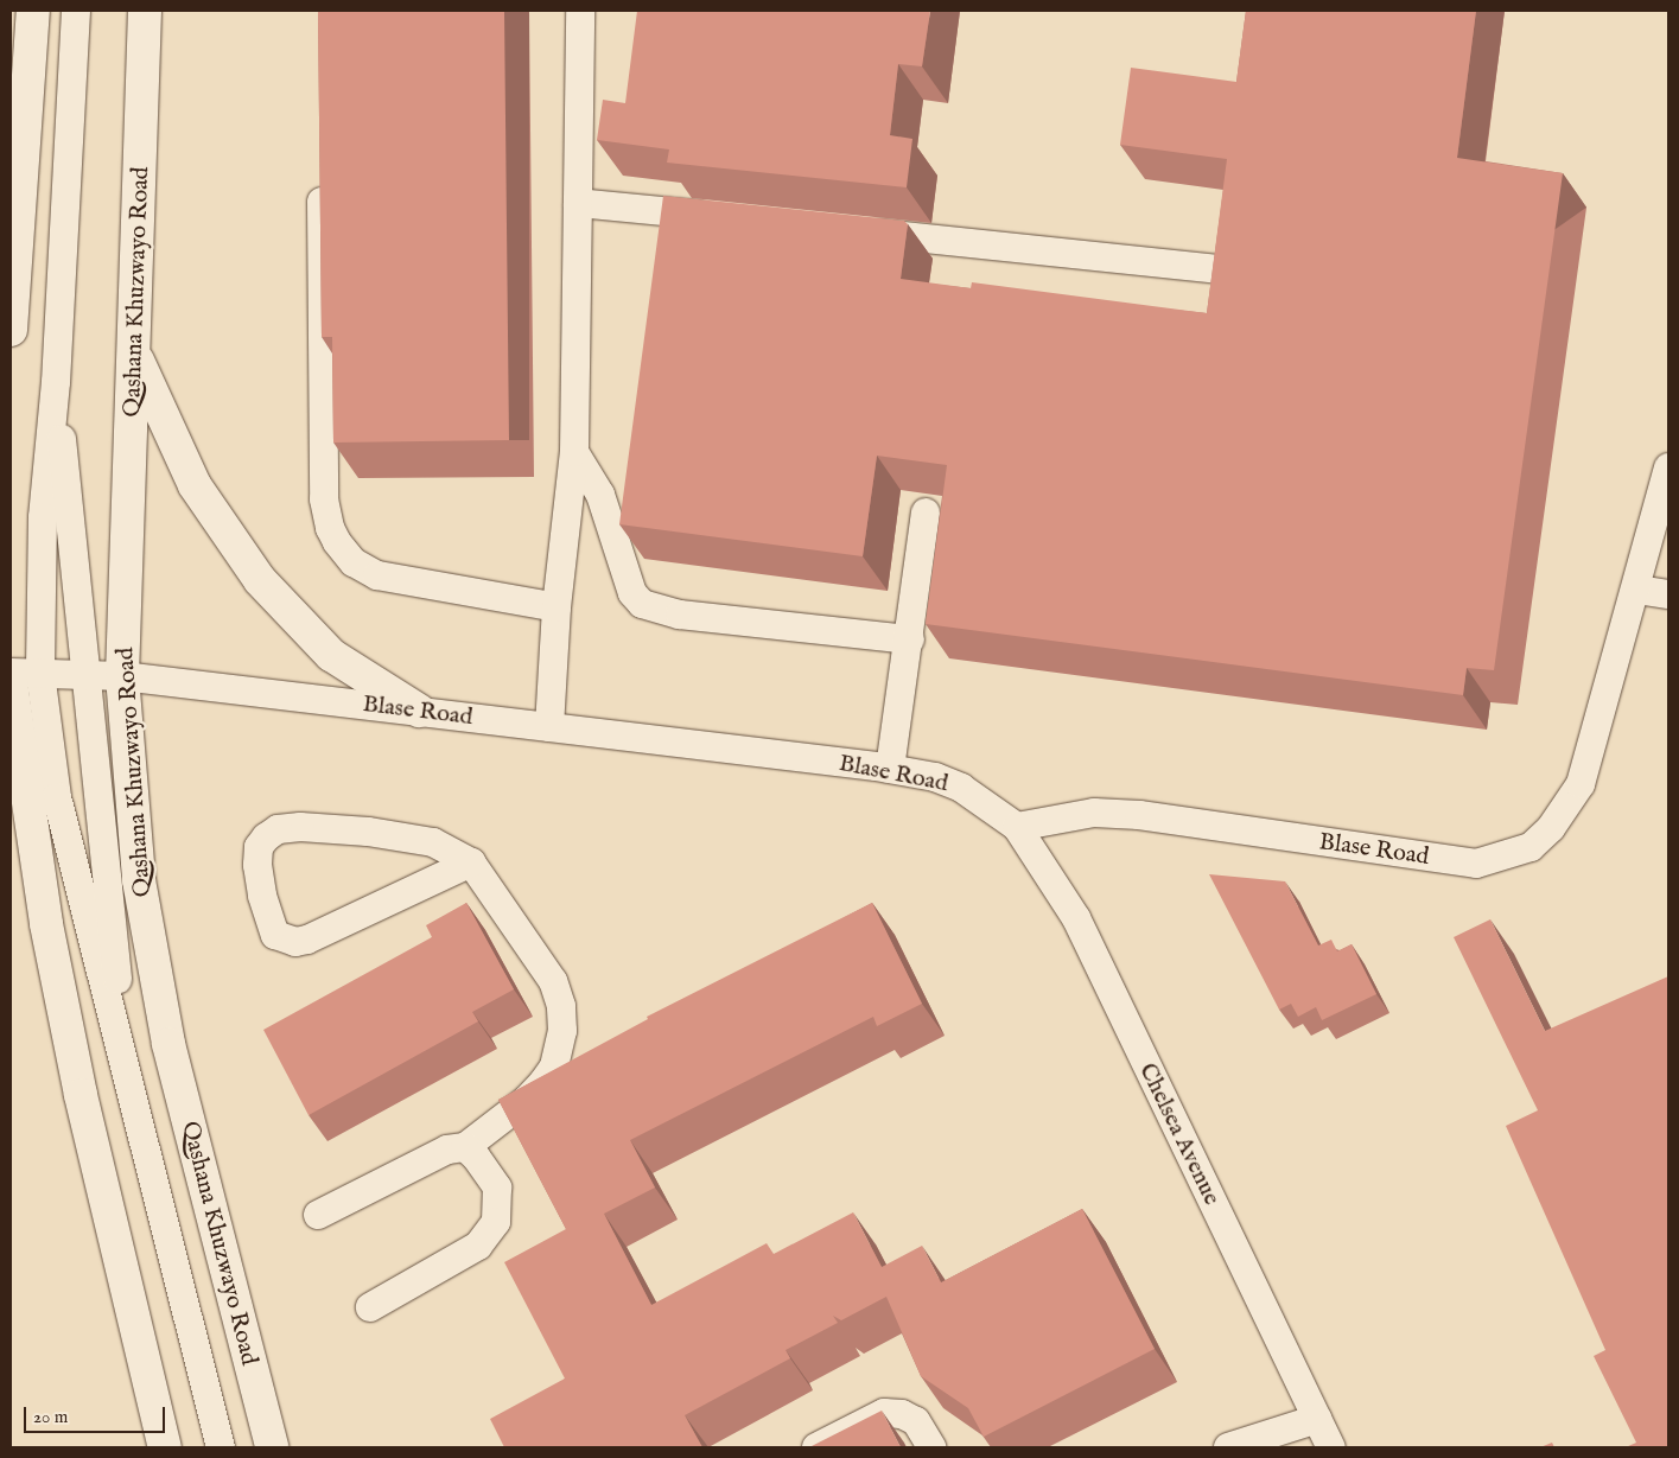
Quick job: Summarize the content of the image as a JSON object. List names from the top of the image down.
{
  "streets": {
    "main road": ["Qashana Khuzwayo Road"],
    "lane": ["Blase Road", "Chelsea Avenue"]
  },
  "crossings": [
    ["Qashana Khuzwayo Road", "Blase Road"],
    ["Blase Road", "Chelsea Avenue"]
  ],
  "scale_bar": "20 m"
}
